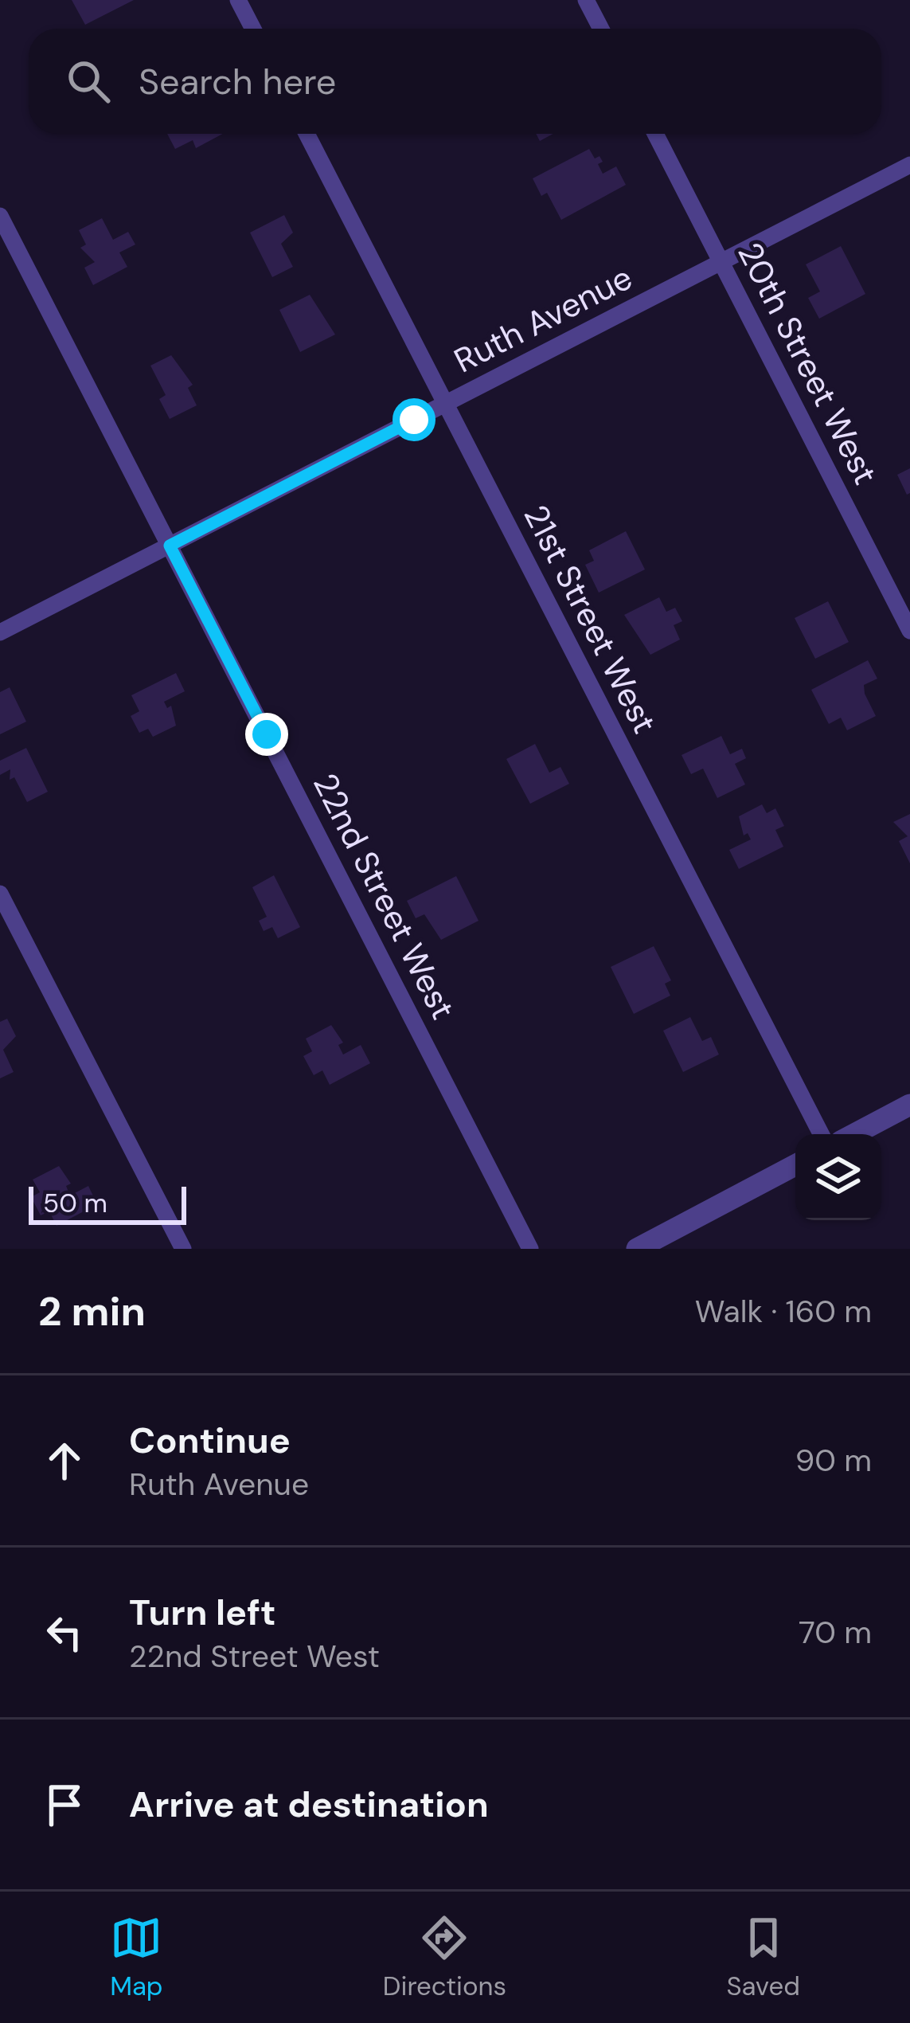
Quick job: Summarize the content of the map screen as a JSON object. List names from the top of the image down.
{
  "streets": {
    "street": [
      "Ruth Avenue",
      "20th Street West",
      "21st Street West",
      "22nd Street West"
    ]
  },
  "crossings": [
    ["Ruth Avenue", "20th Street West"],
    ["Ruth Avenue", "21st Street West"],
    ["Ruth Avenue", "22nd Street West"]
  ],
  "scale_bar": "50 m",
  "page": {
    "search": "Search here",
    "scale": "50 m",
    "heading": ["2 min", "Walk · 160 m"],
    "list": [
      ["Continue", "Ruth Avenue", "90 m"],
      ["Turn left", "22nd Street West", "70 m"],
      "Arrive at destination"
    ],
    "nav": ["Map", "Directions", "Saved"]
  }
}
